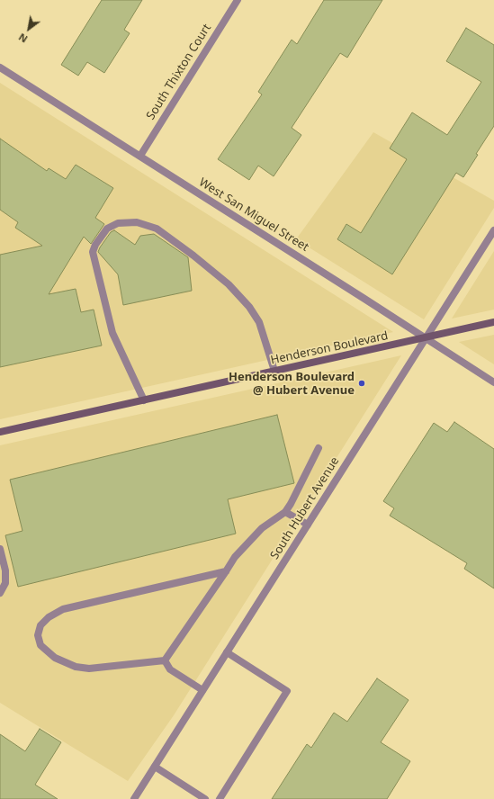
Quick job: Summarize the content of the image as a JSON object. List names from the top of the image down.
{
  "streets": {
    "main road": ["Henderson Boulevard"],
    "street": ["South Thixton Court", "West San Miguel Street", "South Hubert Avenue"]
  },
  "crossings": [
    ["South Thixton Court", "West San Miguel Street"],
    ["West San Miguel Street", "Henderson Boulevard"],
    ["West San Miguel Street", "South Hubert Avenue"],
    ["Henderson Boulevard", "South Hubert Avenue"]
  ],
  "places": ["Henderson Boulevard @ Hubert Avenue"],
  "north": "bottom left"
}
